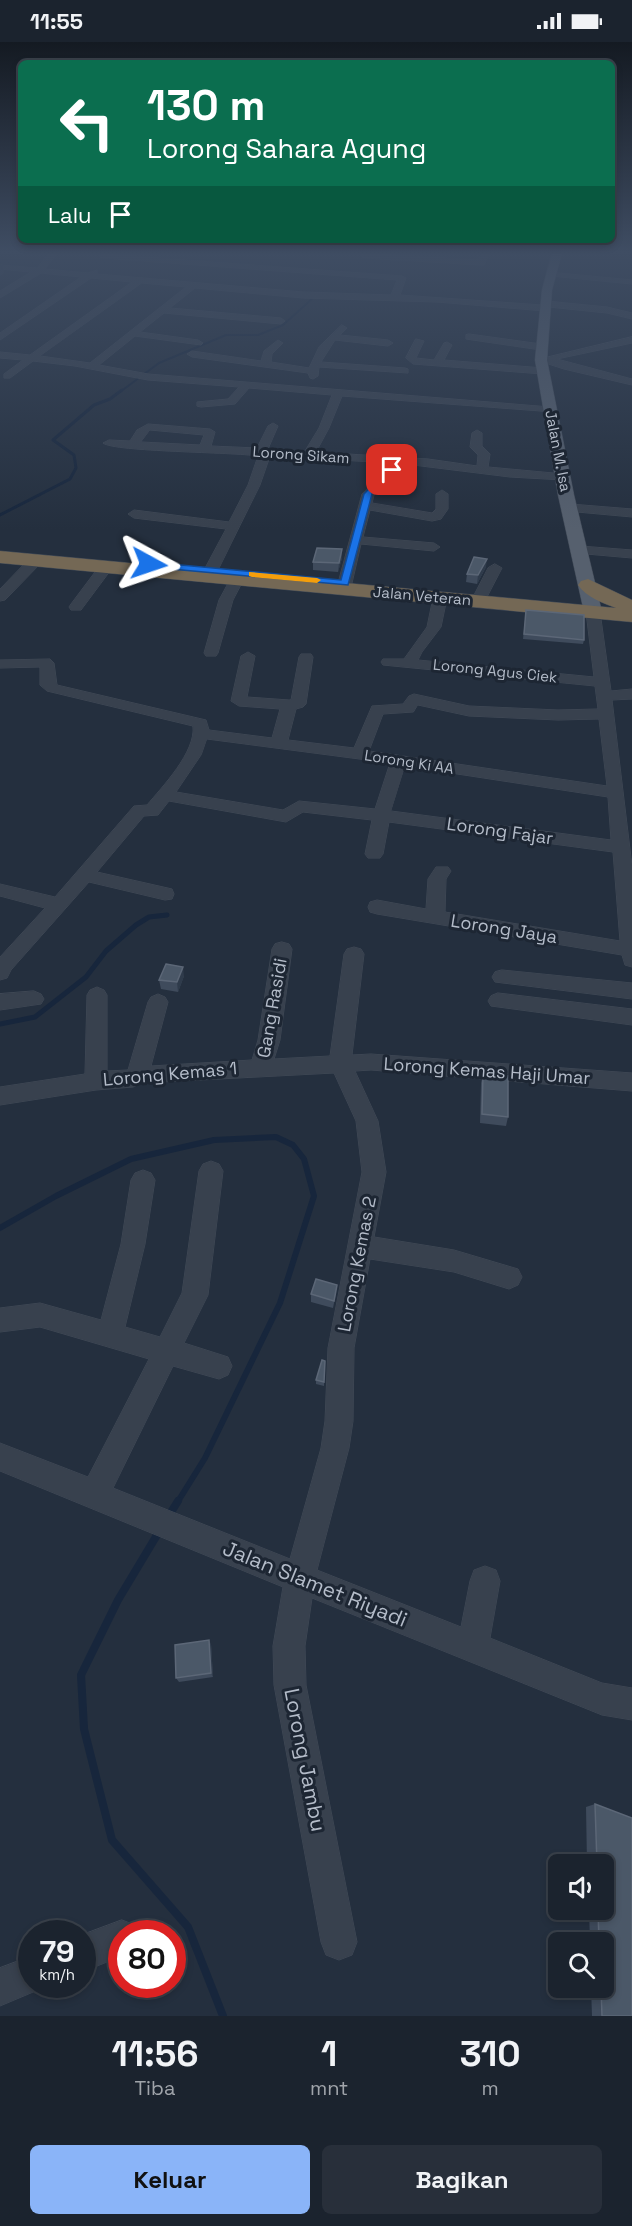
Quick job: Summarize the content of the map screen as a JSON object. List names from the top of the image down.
{
  "streets": {
    "highway": ["Jalan Veteran"],
    "main road": ["Jalan M. Isa"],
    "street": [
      "Lorong Sikam",
      "Lorong Agus Ciek",
      "Lorong Ki AA",
      "Lorong Fajar",
      "Lorong Jaya",
      "Gang Rasidi",
      "Lorong Kemas Haji Umar",
      "Lorong Kemas 1",
      "Lorong Kemas 2",
      "Jalan Slamet Riyadi",
      "Lorong Jambu"
    ]
  },
  "crossings": [
    ["Jalan M. Isa", "Lorong Sikam"],
    ["Jalan M. Isa", "Jalan Veteran"],
    ["Gang Rasidi", "Lorong Kemas 1"],
    ["Lorong Kemas Haji Umar", "Lorong Kemas 1"],
    ["Lorong Kemas Haji Umar", "Lorong Kemas 2"],
    ["Lorong Kemas 1", "Lorong Kemas 2"],
    ["Lorong Kemas 2", "Jalan Slamet Riyadi"],
    ["Lorong Kemas 2", "Lorong Jambu"],
    ["Jalan Slamet Riyadi", "Lorong Jambu"]
  ],
  "page": {
    "status": "11:55",
    "turn": ["130 m", "Lorong Sahara Agung"],
    "then": "Lalu",
    "speed": "79 km/h",
    "limit": "80",
    "eta": [
      "11:56",
      "Tiba",
      "1",
      "mnt",
      "310",
      "m"
    ],
    "buttons": ["Keluar", "Bagikan"]
  }
}
